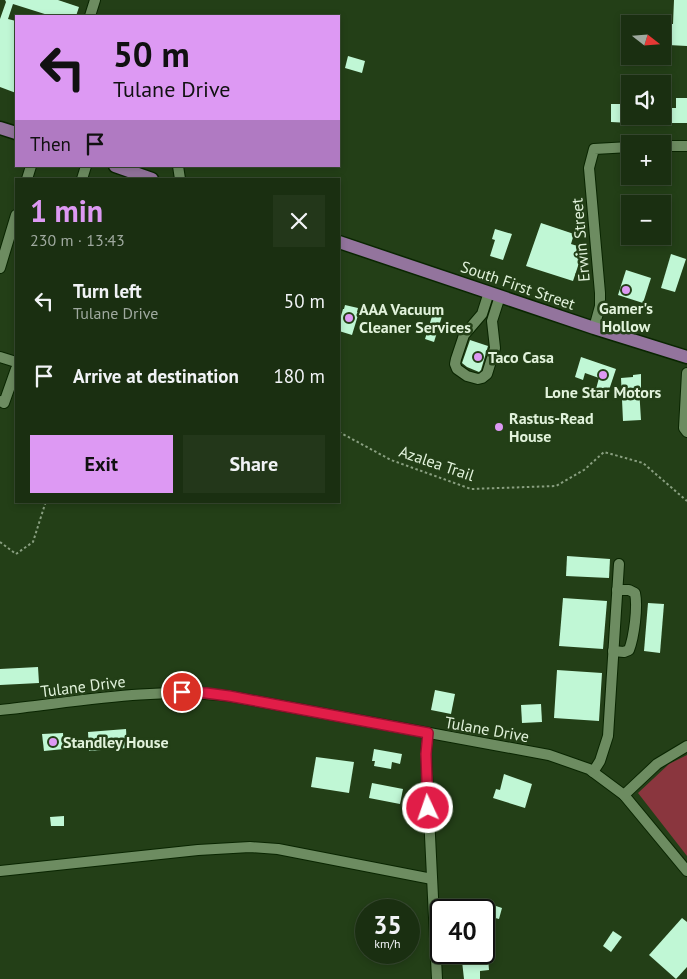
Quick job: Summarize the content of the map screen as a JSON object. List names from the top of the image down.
{
  "streets": {
    "main road": ["South First Street"],
    "street": ["Erwin Street", "Tulane Drive"],
    "path": ["Azalea Trail"]
  },
  "crossings": [
    ["Erwin Street", "South First Street"]
  ],
  "places": [
    "Gamer's Hollow",
    "AAA Vacuum Cleaner Services",
    "Taco Casa",
    "Lone Star Motors",
    "Rastus-Read House",
    "Standley House"
  ],
  "north": "right",
  "page": {
    "map_buttons": ["+", "−"],
    "turn": ["50 m", "Tulane Drive"],
    "then": "Then",
    "heading": ["1 min", "230 m · 13:43"],
    "list": [
      {
        "name": "Turn left",
        "note": "Tulane Drive",
        "value": "50 m"
      },
      {
        "name": "Arrive at destination",
        "value": "180 m"
      }
    ],
    "buttons": ["Exit", "Share"],
    "speed": "35 km/h",
    "limit": "40"
  }
}
